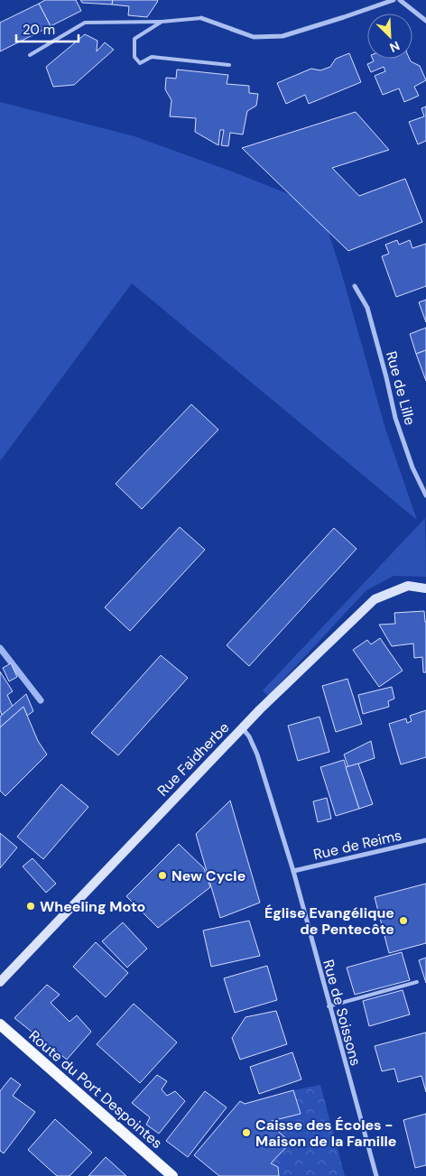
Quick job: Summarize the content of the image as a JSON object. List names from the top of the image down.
{
  "streets": {
    "main road": ["Route du Port Despointes"],
    "street": [
      "Rue de Lille",
      "Rue Faidherbe",
      "Rue de Reims",
      "Rue de Soissons"
    ]
  },
  "crossings": [
    ["Rue Faidherbe", "Rue de Soissons"],
    ["Rue de Reims", "Rue de Soissons"]
  ],
  "places": [
    "New Cycle",
    "Wheeling Moto",
    "Église Evangélique de Pentecôte",
    "Caisse des Écoles - Maison de la Famille"
  ],
  "scale_bar": "20 m",
  "north": "bottom right"
}
